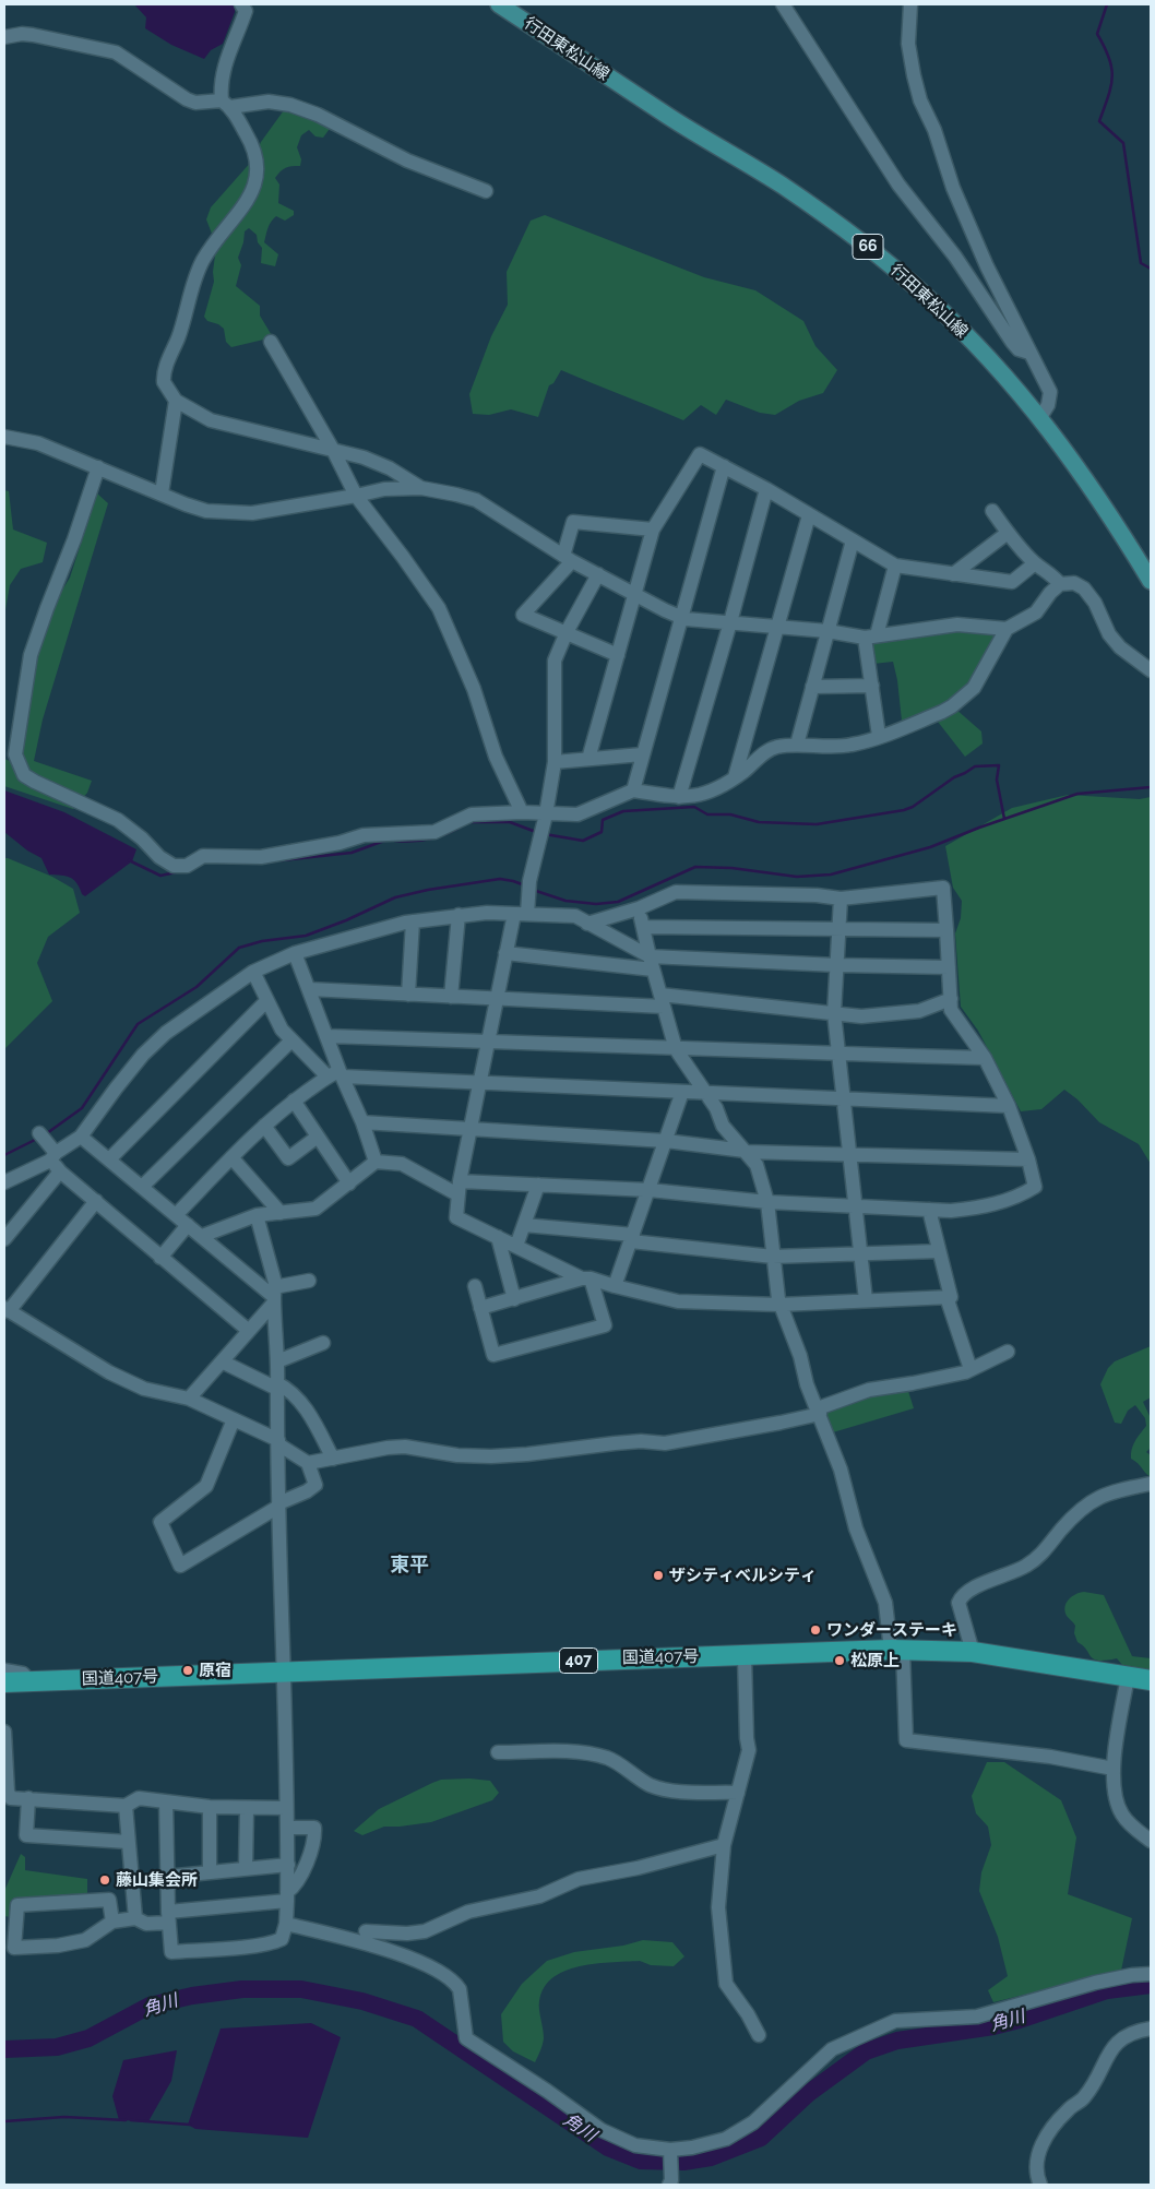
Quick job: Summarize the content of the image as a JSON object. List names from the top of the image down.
{
  "streets": {
    "highway": ["国道407号", "407"],
    "main road": ["行田東松山線", "66"]
  },
  "districts": ["東平"],
  "water": ["角川"],
  "places": [
    "ザシティベルシティ",
    "ワンダーステーキ",
    "松原上",
    "原宿",
    "藤山集会所"
  ]
}
